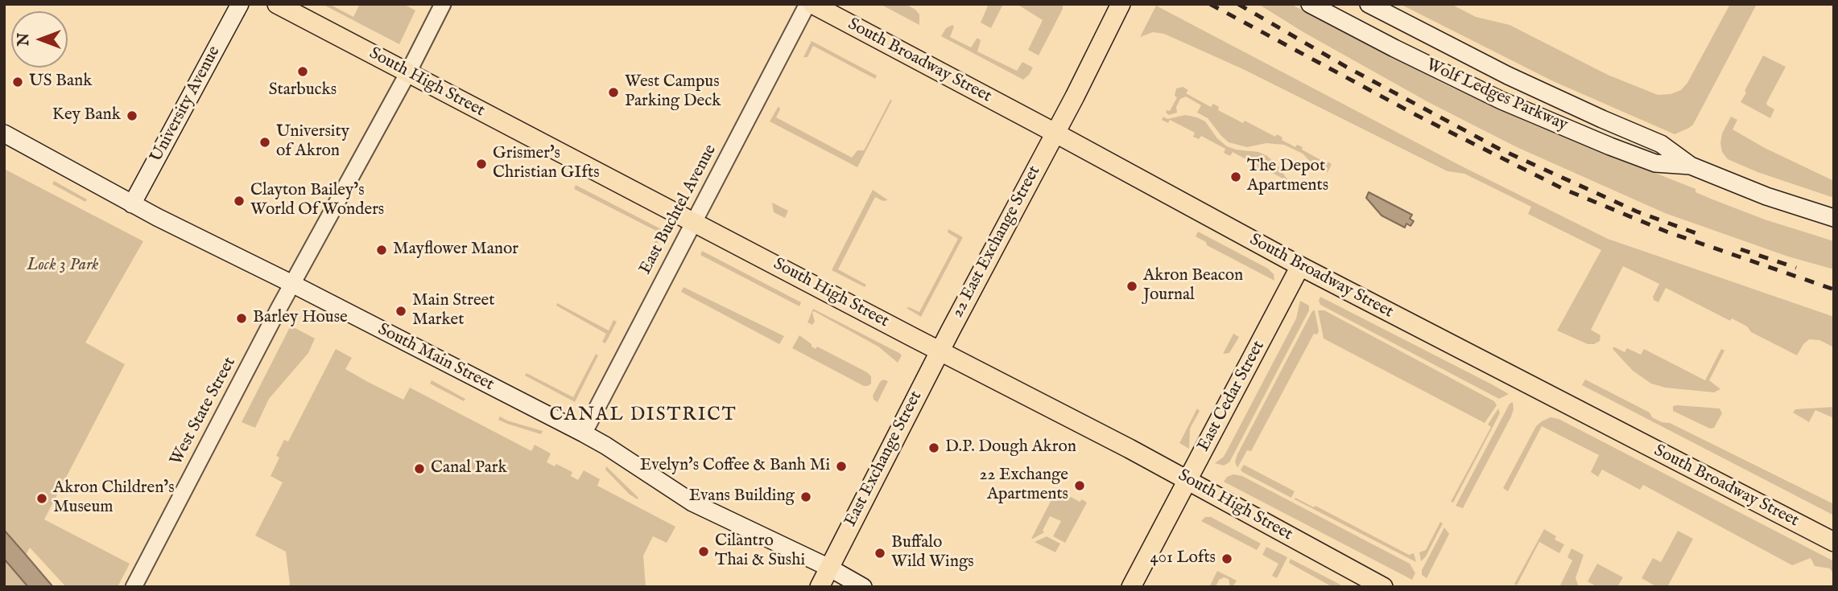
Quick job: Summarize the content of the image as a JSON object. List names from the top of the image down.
{
  "streets": {
    "main road": [
      "South Broadway Street",
      "South High Street",
      "Wolf Ledges Parkway",
      "University Avenue",
      "22 East Exchange Street",
      "South Main Street",
      "East Cedar Street",
      "East Exchange Street"
    ],
    "street": ["East Buchtel Avenue", "West State Street"]
  },
  "crossings": [
    ["South Broadway Street", "22 East Exchange Street"],
    ["South Broadway Street", "East Cedar Street"],
    ["South High Street", "East Buchtel Avenue"],
    ["South High Street", "22 East Exchange Street"],
    ["South High Street", "East Cedar Street"],
    ["South High Street", "West State Street"],
    ["South High Street", "East Exchange Street"],
    ["University Avenue", "South Main Street"],
    ["East Buchtel Avenue", "South Main Street"],
    ["22 East Exchange Street", "East Exchange Street"],
    ["South Main Street", "West State Street"],
    ["South Main Street", "East Exchange Street"]
  ],
  "districts": ["CANAL DISTRICT"],
  "parks": ["Lock 3 Park"],
  "places": [
    "Starbucks",
    "US Bank",
    "West Campus Parking Deck",
    "Key Bank",
    "University of Akron",
    "Grismer's Christian GIfts",
    "The Depot Apartments",
    "Clayton Bailey’s World Of Wonders",
    "Mayflower Manor",
    "Akron Beacon Journal",
    "Main Street Market",
    "Barley House",
    "D.P. Dough Akron",
    "Evelyn's Coffee & Banh Mi",
    "Canal Park",
    "22 Exchange Apartments",
    "Evans Building",
    "Akron Children’s Museum",
    "Cilantro Thai & Sushi",
    "Buffalo Wild Wings",
    "401 Lofts"
  ],
  "north": "left"
}
